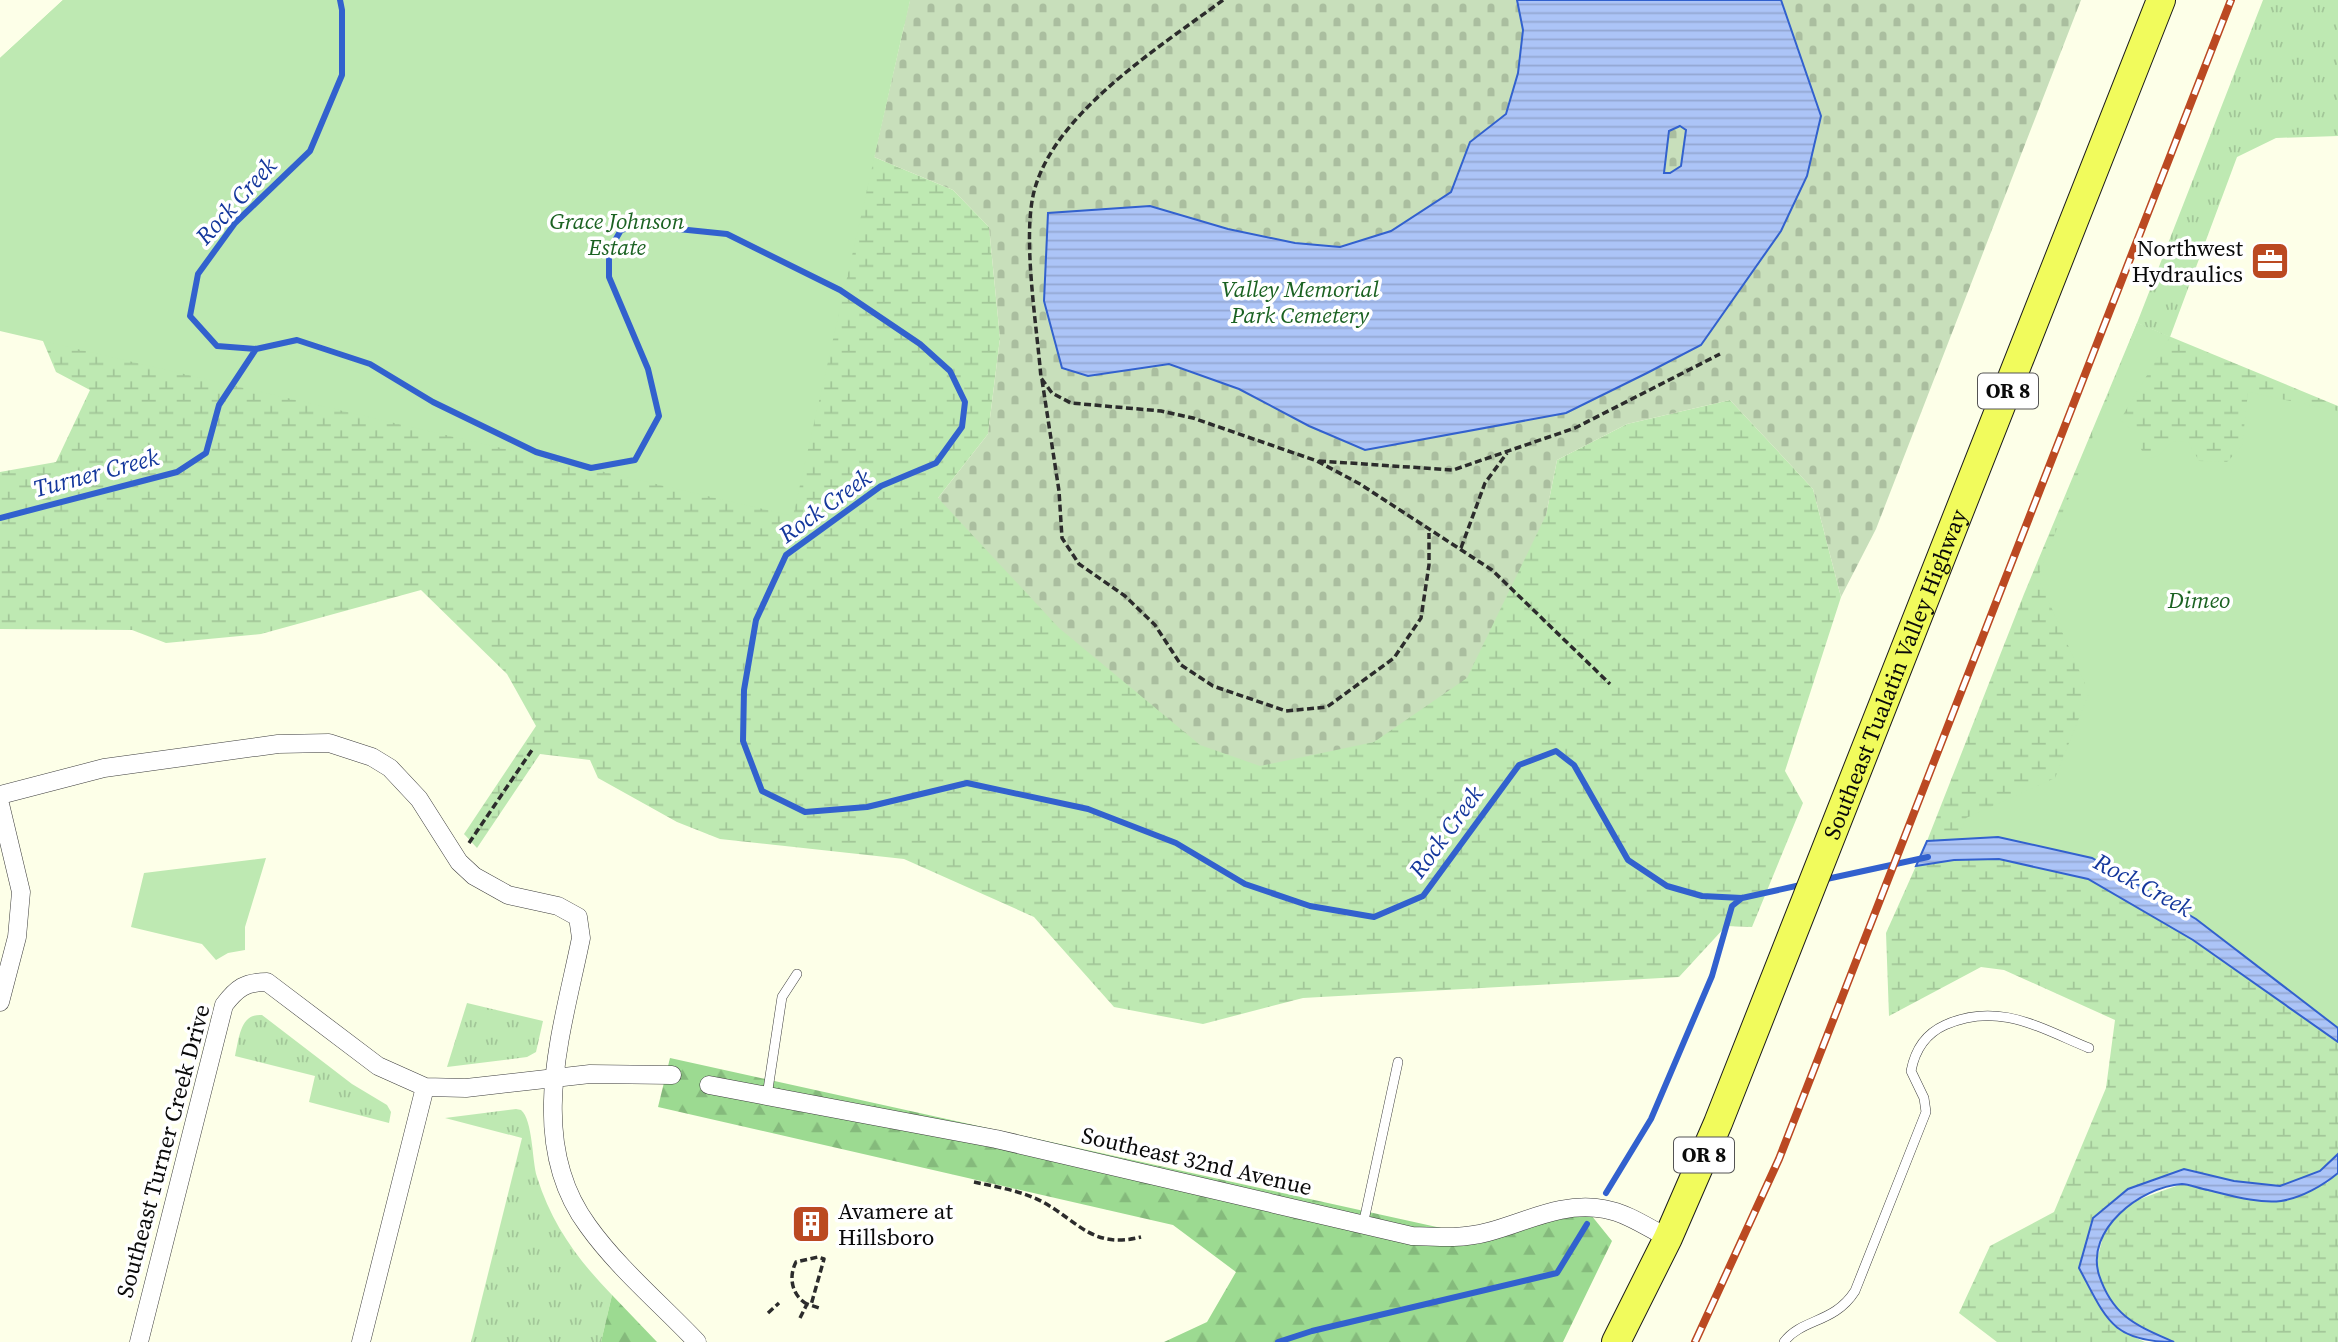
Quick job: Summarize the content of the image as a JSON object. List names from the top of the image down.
{
  "streets": {
    "main road": ["OR 8", "Southeast Tualatin Valley Highway"],
    "street": ["Southeast Turner Creek Drive", "Southeast 32nd Avenue"]
  },
  "crossings": [
    ["Southeast Tualatin Valley Highway", "Southeast 32nd Avenue"]
  ],
  "water": ["Rock Creek", "Turner Creek"],
  "parks": ["Grace Johnson Estate", "Valley Memorial Park Cemetery", "Dimeo"],
  "places": {
    "office": ["Northwest Hydraulics"],
    "building": ["Avamere at Hillsboro"]
  }
}
